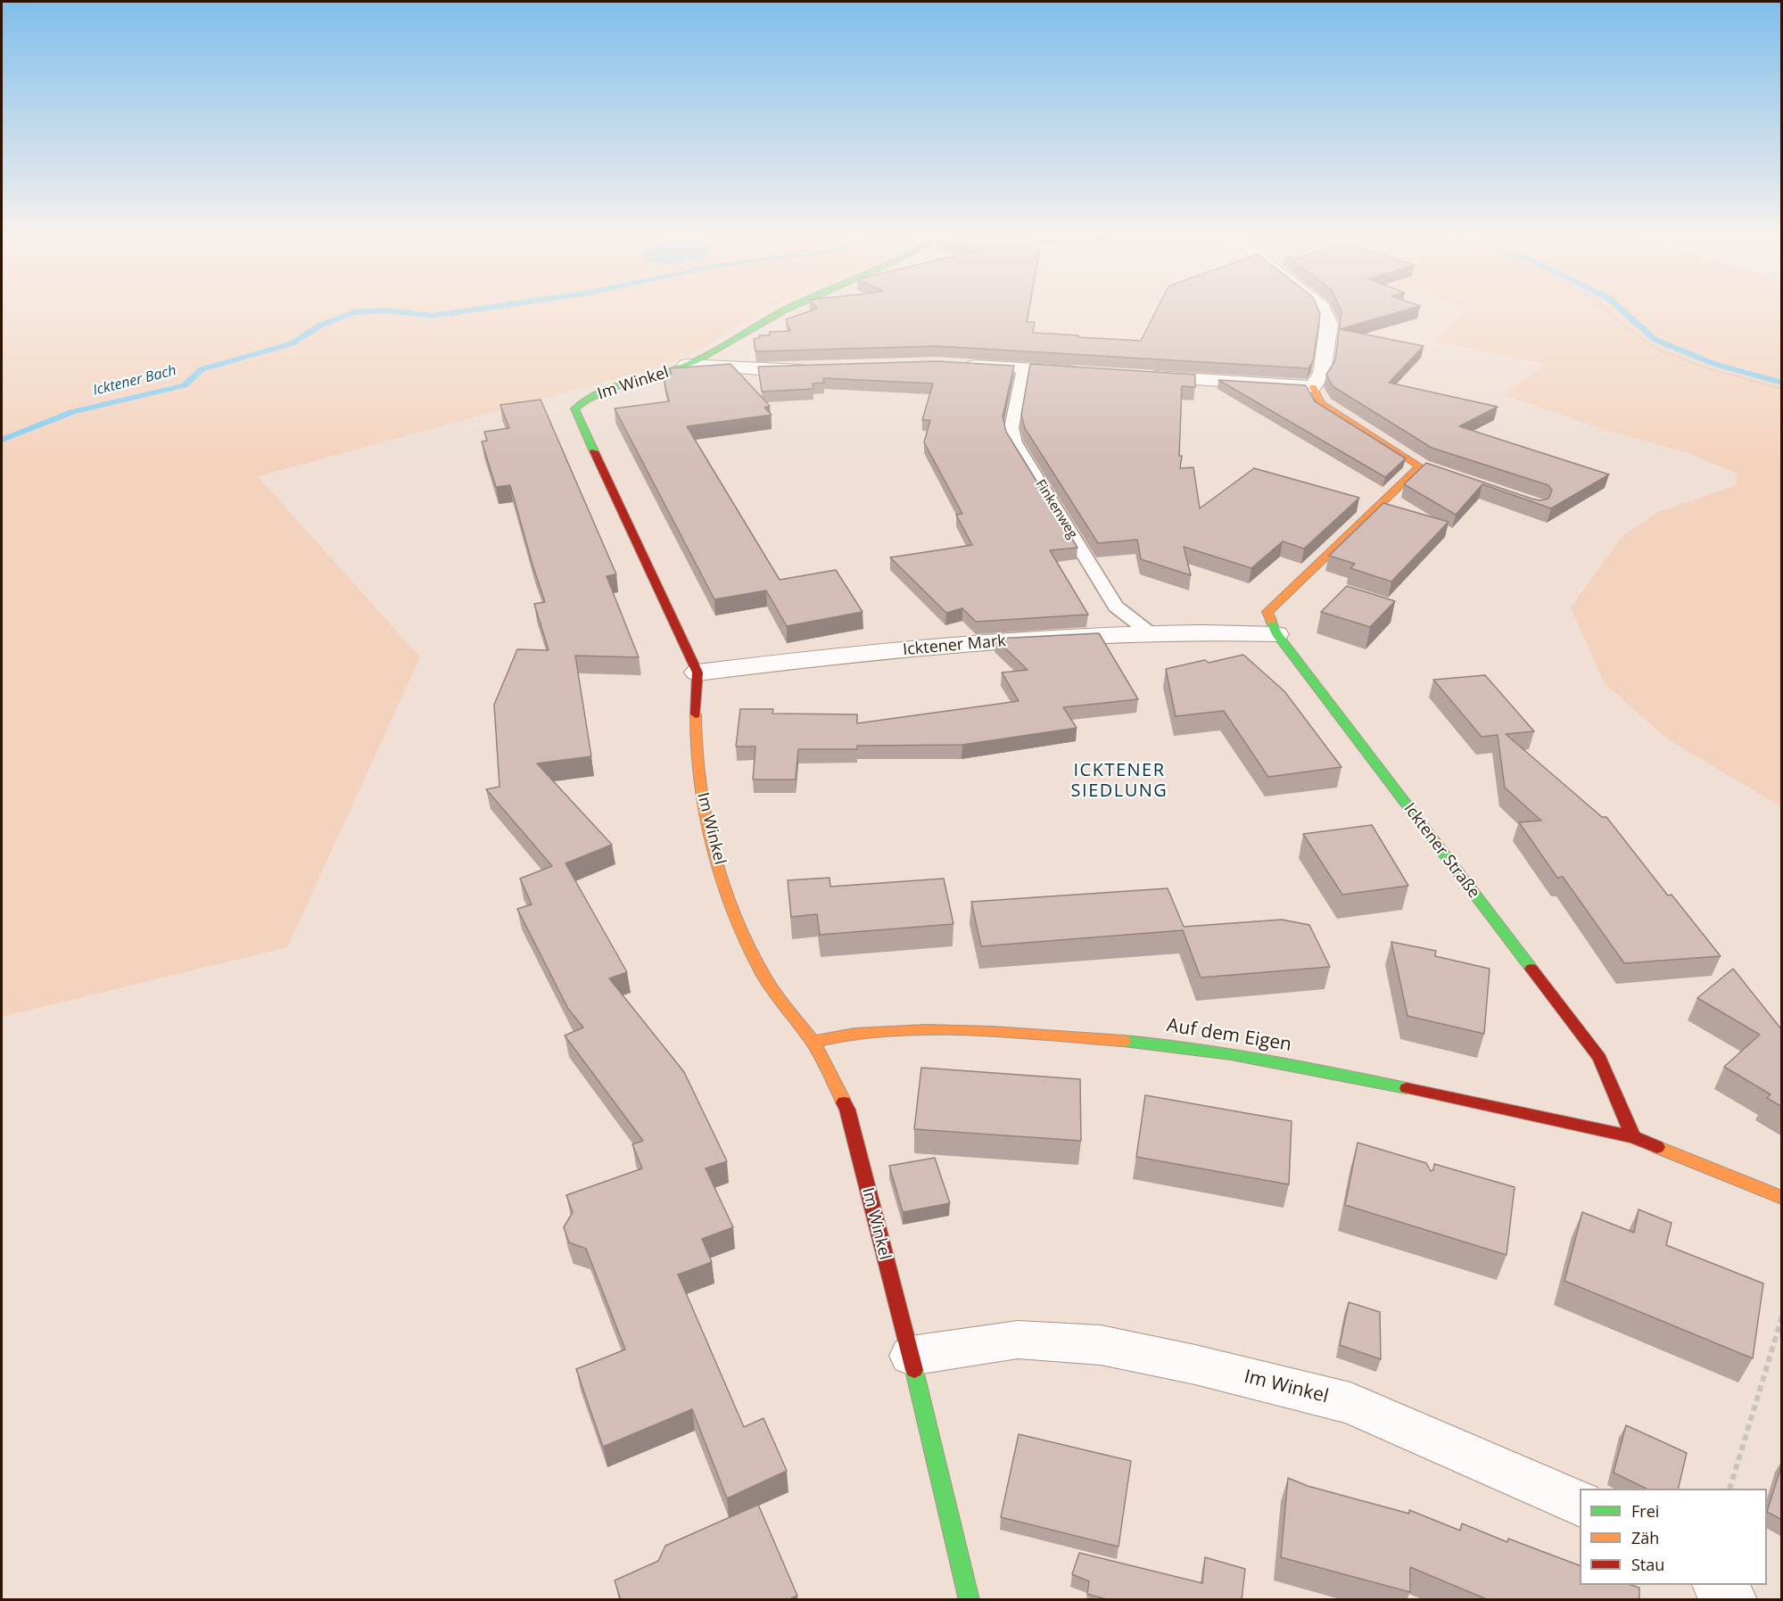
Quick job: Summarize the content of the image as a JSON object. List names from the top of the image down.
{
  "streets": {
    "street": [
      "Im Winkel",
      "Icktener Mark",
      "Icktener Straße",
      "Auf dem Eigen"
    ],
    "lane": ["Finkenweg"]
  },
  "crossings": [
    ["Im Winkel", "Icktener Mark"],
    ["Im Winkel", "Auf dem Eigen"],
    ["Finkenweg", "Icktener Mark"],
    ["Icktener Mark", "Icktener Straße"],
    ["Icktener Straße", "Auf dem Eigen"]
  ],
  "districts": ["ICKTENER SIEDLUNG"],
  "water": ["Icktener Bach"],
  "legend": ["Frei", "Zäh", "Stau"]
}
